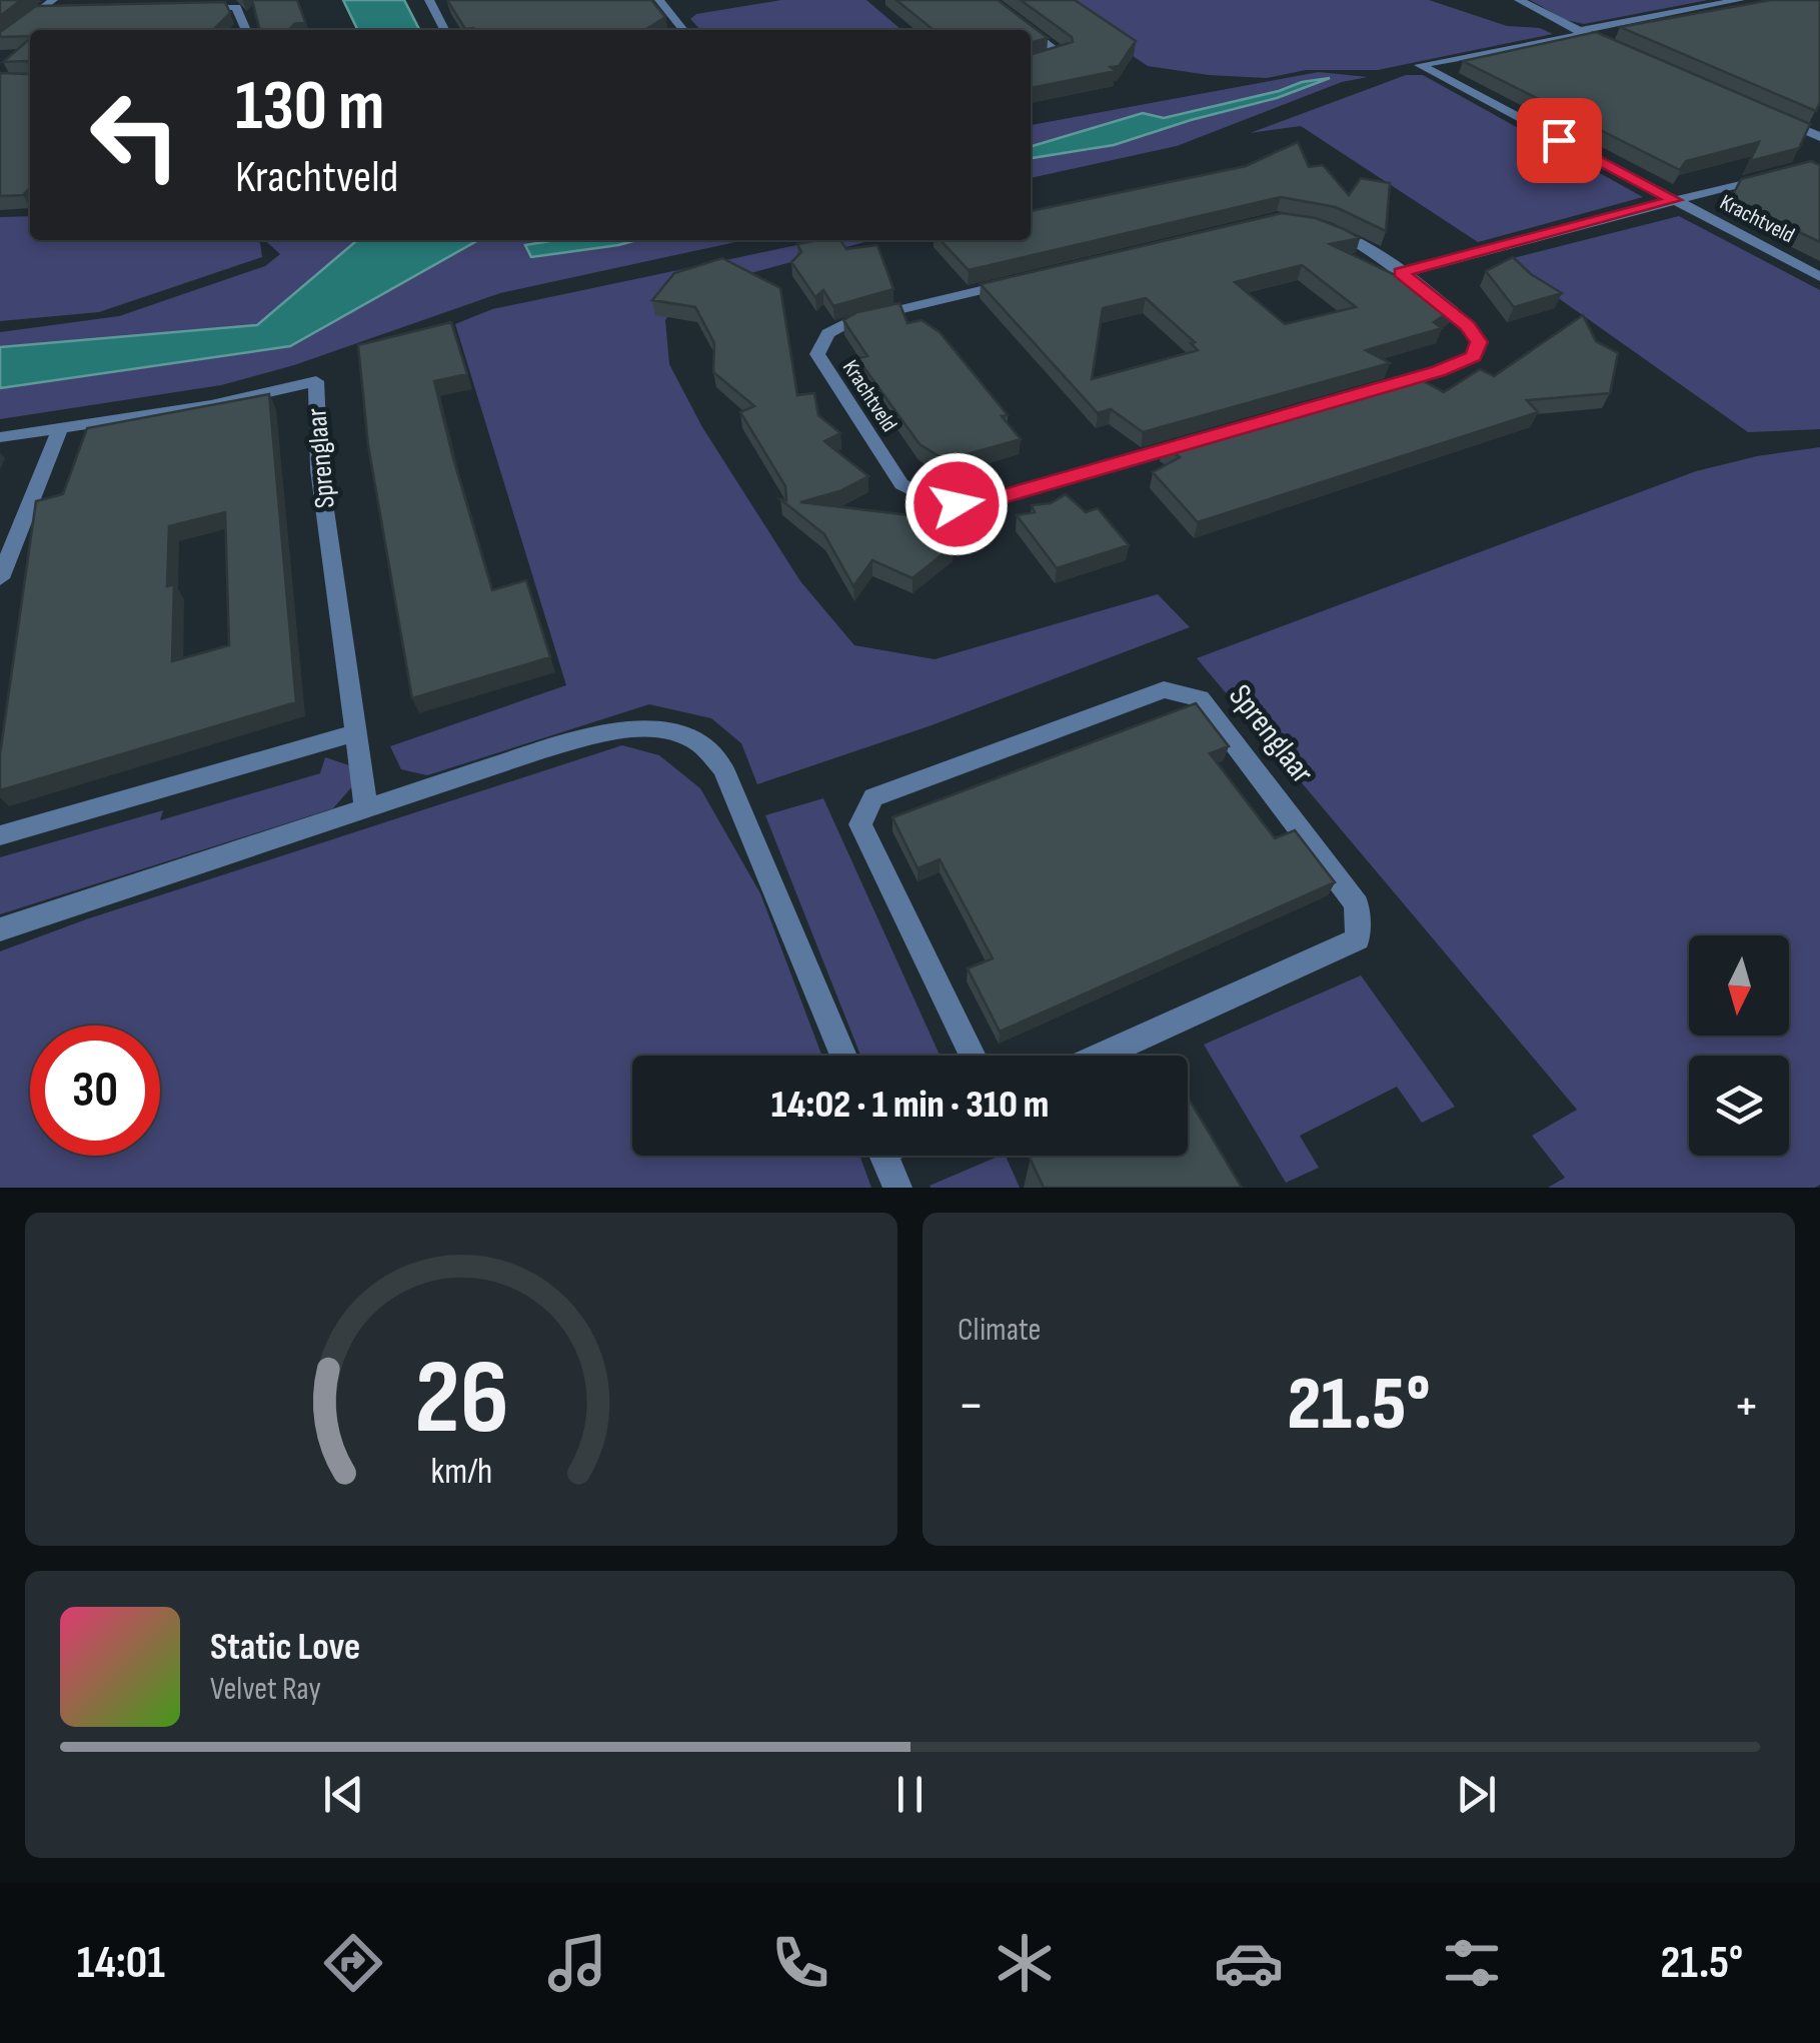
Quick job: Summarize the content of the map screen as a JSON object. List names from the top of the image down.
{
  "streets": {
    "street": ["Krachtveld", "Sprenglaar"]
  },
  "north": "bottom",
  "page": {
    "turn": ["130 m", "Krachtveld"],
    "limit": "30",
    "trip": "14:02 · 1 min · 310 m",
    "tile": "Climate",
    "heat": ["−", "21.5°", "+"],
    "song": ["Static Love", "Velvet Ray"],
    "tabs": ["14:01", "21.5°"],
    "gauge": ["26", "km/h"]
  }
}
